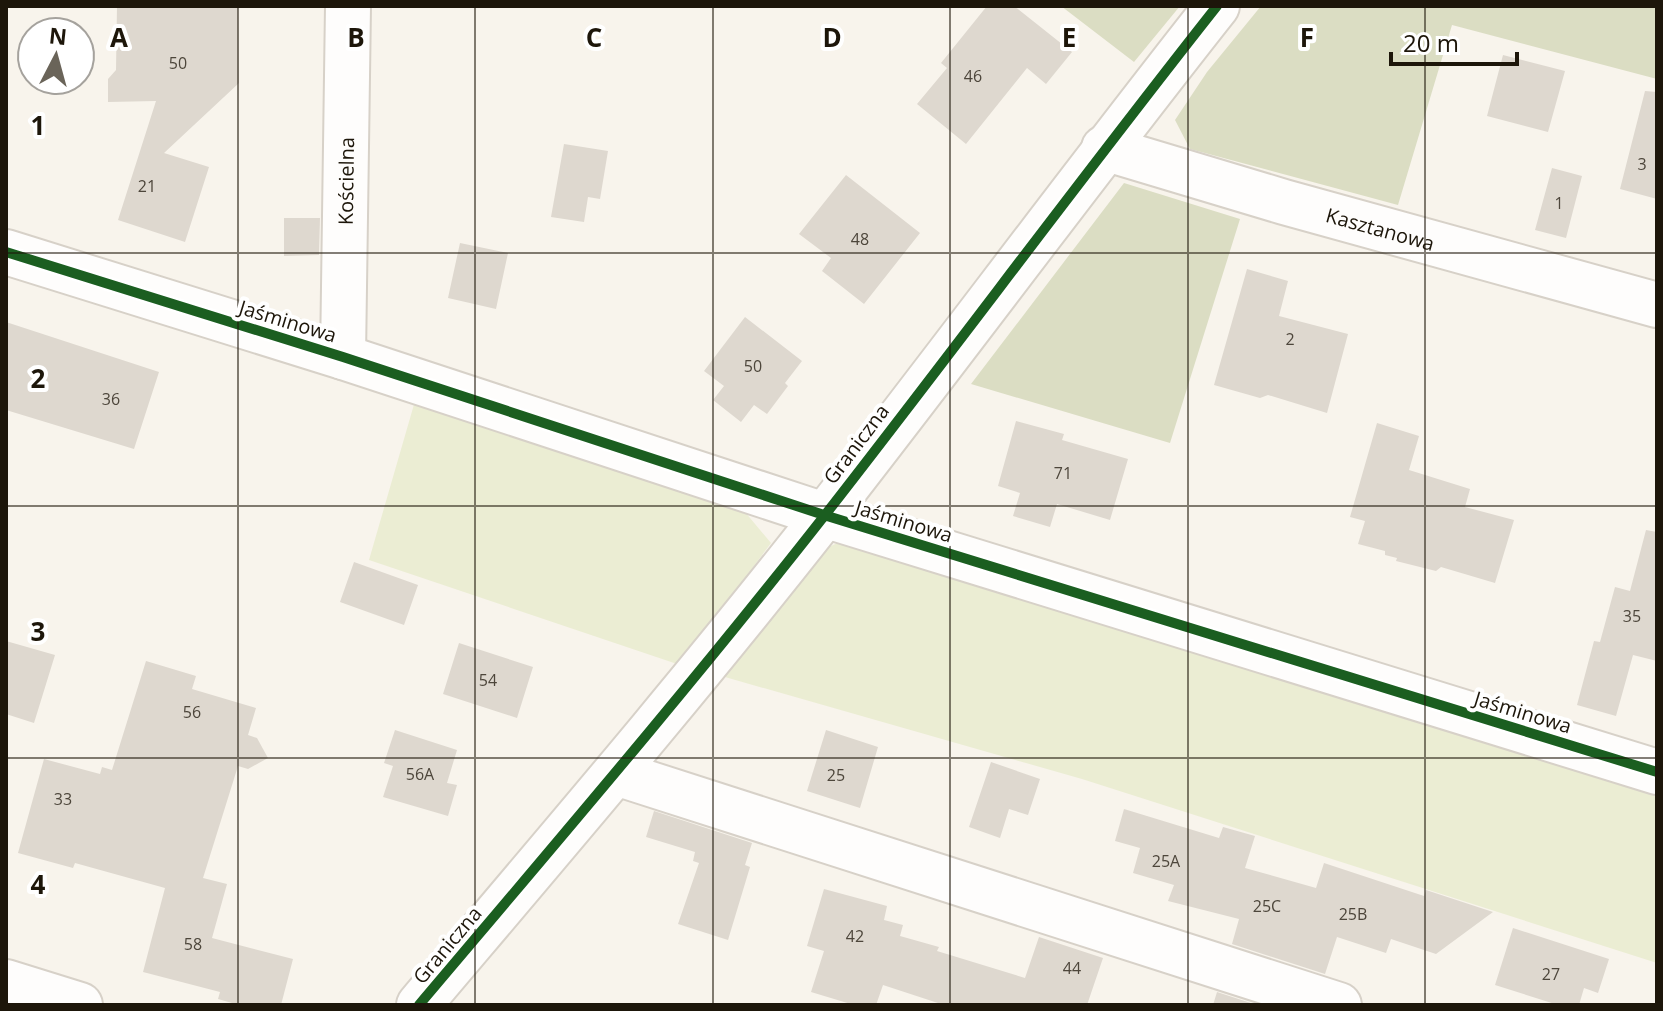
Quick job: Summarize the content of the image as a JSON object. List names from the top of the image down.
{
  "streets": {
    "street": [
      "Kościelna",
      "Kasztanowa",
      "Jaśminowa",
      "Graniczna"
    ]
  },
  "crossings": [
    ["Kościelna", "Jaśminowa"],
    ["Kasztanowa", "Graniczna"],
    ["Jaśminowa", "Graniczna"]
  ],
  "house_numbers": [
    "50",
    "46",
    "3",
    "21",
    "1",
    "48",
    "2",
    "50",
    "36",
    "71",
    "35",
    "54",
    "56",
    "56A",
    "25",
    "33",
    "25A",
    "25C",
    "25B",
    "42",
    "58",
    "44",
    "27"
  ],
  "scale_bar": "20 m",
  "north": "top",
  "grid": {
    "columns": [
      "A",
      "B",
      "C",
      "D",
      "E",
      "F"
    ],
    "rows": [
      "1",
      "2",
      "3",
      "4"
    ]
  }
}
